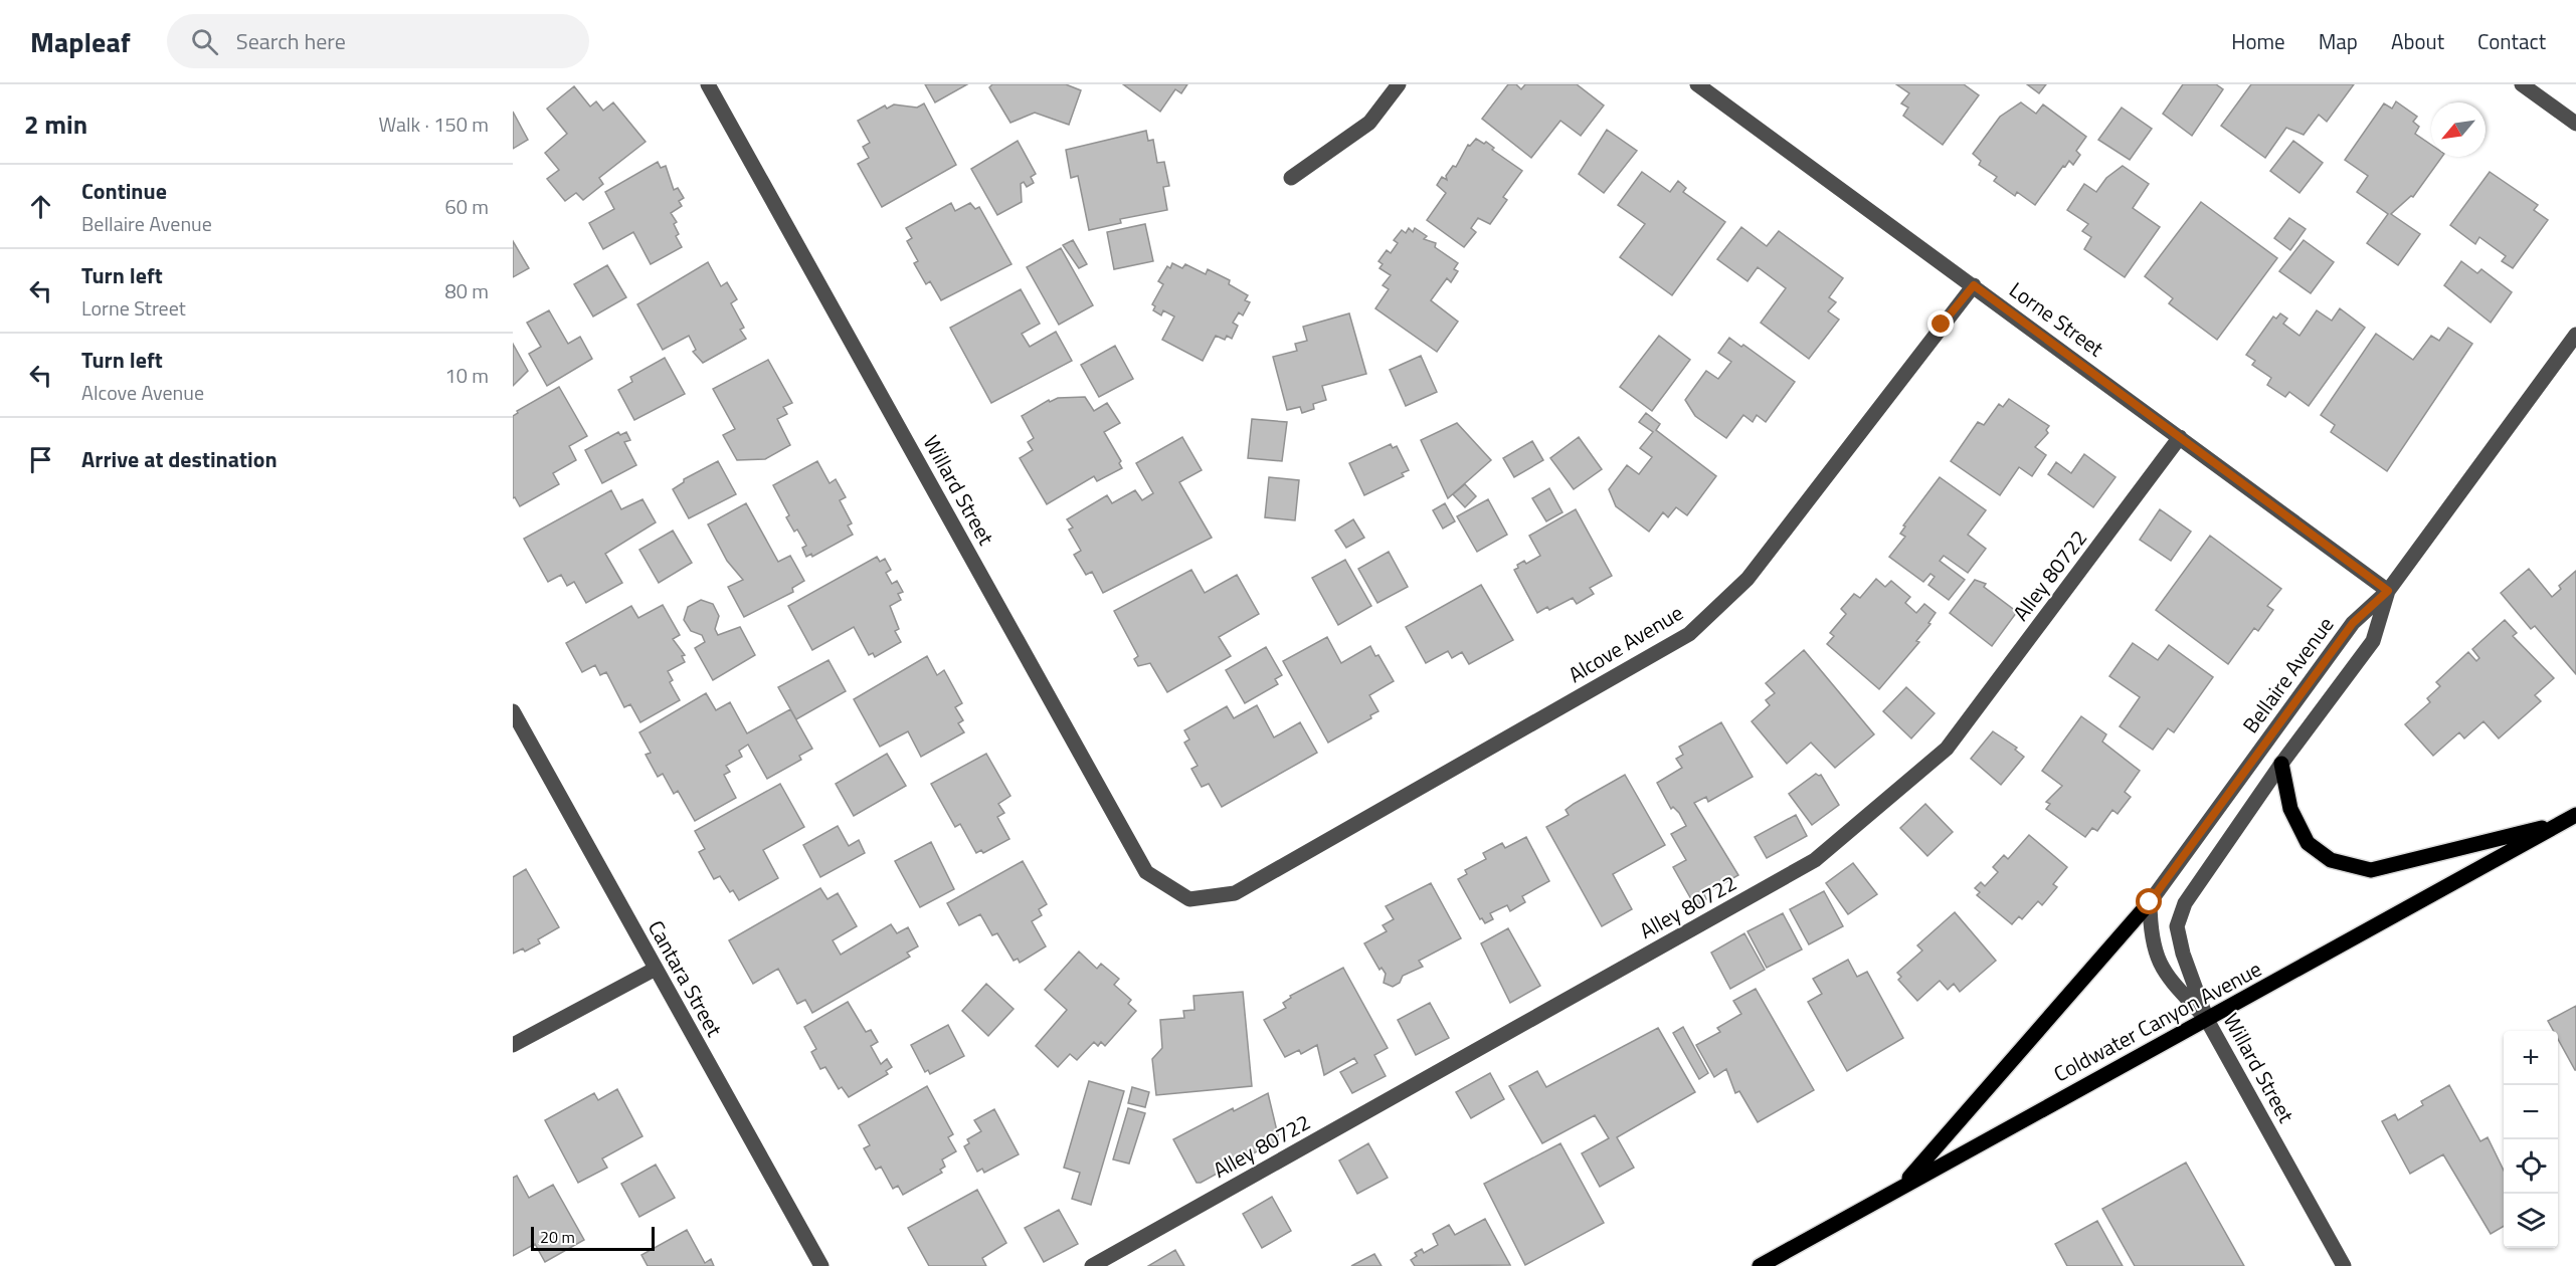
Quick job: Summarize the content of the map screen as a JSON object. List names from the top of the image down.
{
  "streets": {
    "main road": ["Coldwater Canyon Avenue"],
    "street": [
      "Lorne Street",
      "Willard Street",
      "Alley 80722",
      "Alcove Avenue",
      "Bellaire Avenue",
      "Cantara Street"
    ]
  },
  "crossings": [
    ["Lorne Street", "Willard Street"],
    ["Lorne Street", "Alley 80722"],
    ["Lorne Street", "Alcove Avenue"],
    ["Lorne Street", "Bellaire Avenue"],
    ["Willard Street", "Alcove Avenue"],
    ["Willard Street", "Bellaire Avenue"],
    ["Willard Street", "Coldwater Canyon Avenue"]
  ],
  "scale_bar": "20 m",
  "north": "bottom left",
  "page": {
    "header": "Mapleaf",
    "search": "Search here",
    "nav": [
      "Home",
      "Map",
      "About",
      "Contact"
    ],
    "heading": ["2 min", "Walk · 150 m"],
    "list": [
      ["Continue", "Bellaire Avenue", "60 m"],
      ["Turn left", "Lorne Street", "80 m"],
      ["Turn left", "Alcove Avenue", "10 m"],
      "Arrive at destination"
    ],
    "map_buttons": ["+", "−"],
    "scale": "20 m"
  }
}
